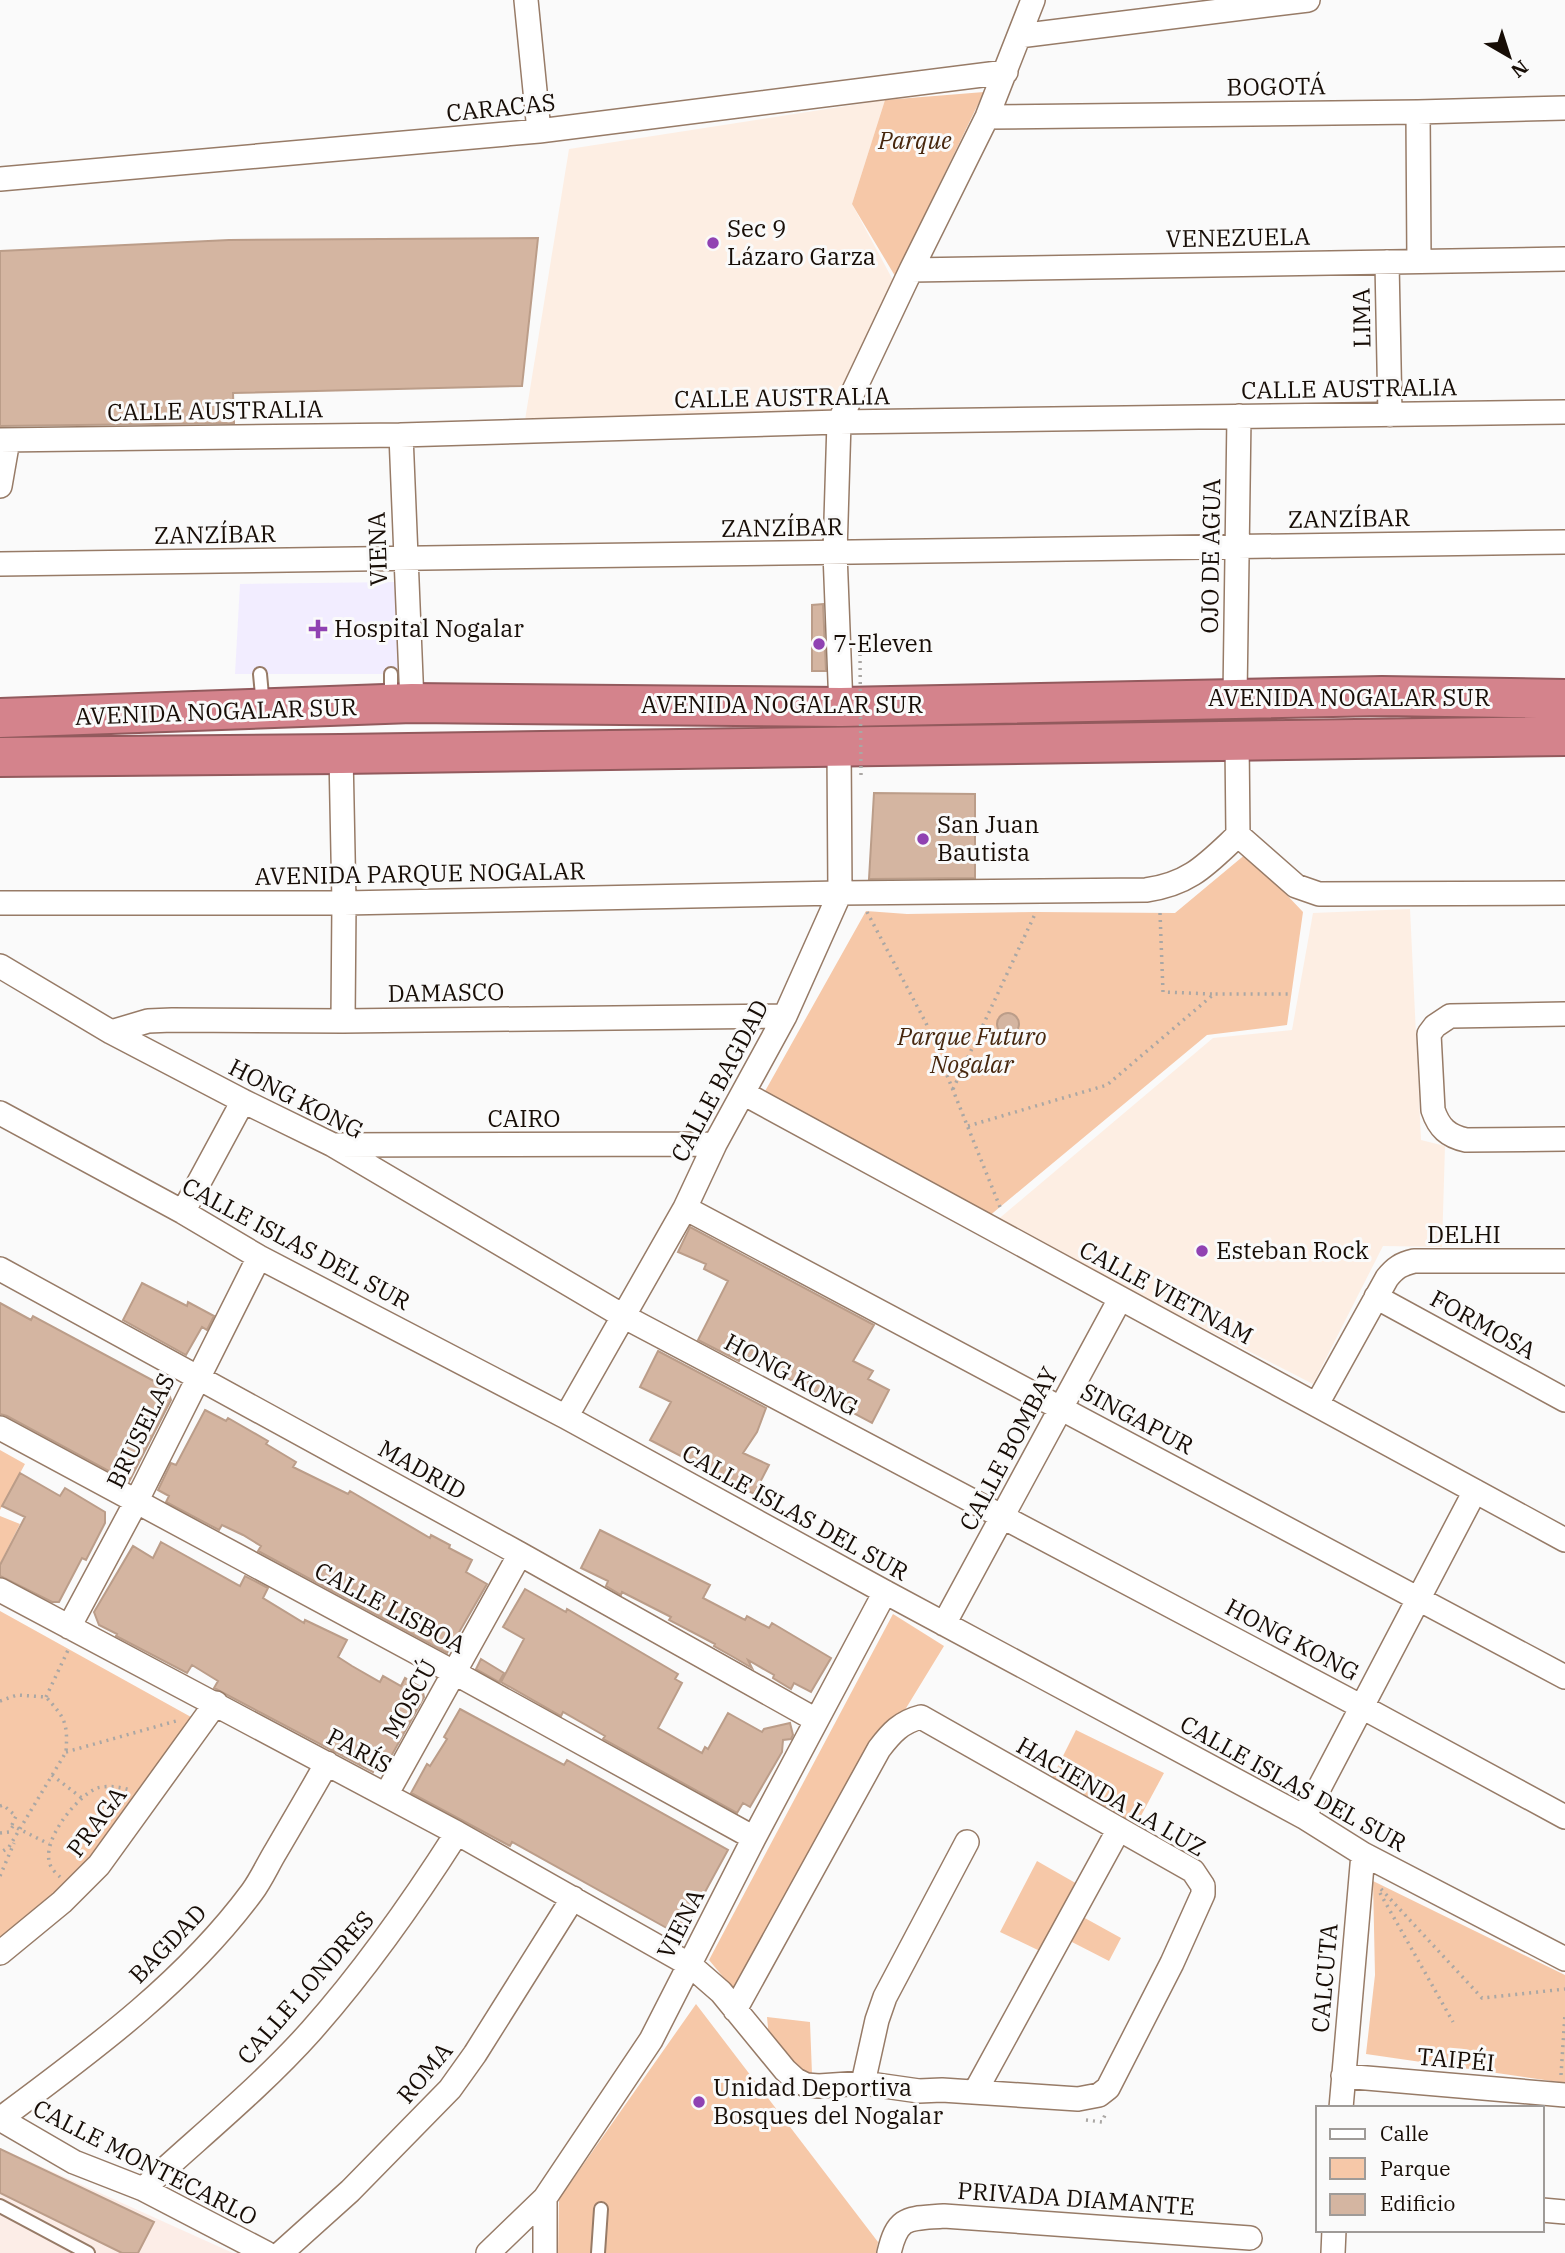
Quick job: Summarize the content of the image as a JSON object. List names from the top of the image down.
{
  "streets": {
    "highway": ["AVENIDA NOGALAR SUR"],
    "street": [
      "BOGOTÁ",
      "CARACAS",
      "VENEZUELA",
      "LIMA",
      "CALLE AUSTRALIA",
      "ZANZÍBAR",
      "VIENA",
      "OJO DE AGUA",
      "AVENIDA PARQUE NOGALAR",
      "DAMASCO",
      "CALLE BAGDAD",
      "HONG KONG",
      "CAIRO",
      "DELHI",
      "CALLE ISLAS DEL SUR",
      "CALLE VIETNAM",
      "FORMOSA",
      "SINGAPUR",
      "BRUSELAS",
      "CALLE BOMBAY",
      "MADRID",
      "CALLE LISBOA",
      "MOSCÚ",
      "PARÍS",
      "HACIENDA LA LUZ",
      "PRAGA",
      "BAGDAD",
      "CALCUTA",
      "CALLE LONDRES",
      "TAIPÉI",
      "ROMA",
      "CALLE MONTECARLO",
      "PRIVADA DIAMANTE"
    ]
  },
  "crossings": [
    ["VENEZUELA", "LIMA"],
    ["LIMA", "CALLE AUSTRALIA"],
    ["CALLE AUSTRALIA", "VIENA"],
    ["CALLE AUSTRALIA", "OJO DE AGUA"],
    ["ZANZÍBAR", "VIENA"],
    ["ZANZÍBAR", "OJO DE AGUA"],
    ["VIENA", "AVENIDA NOGALAR SUR"],
    ["VIENA", "CALLE ISLAS DEL SUR"],
    ["VIENA", "MADRID"],
    ["VIENA", "CALLE LISBOA"],
    ["VIENA", "PARÍS"],
    ["VIENA", "HACIENDA LA LUZ"],
    ["OJO DE AGUA", "AVENIDA NOGALAR SUR"],
    ["AVENIDA NOGALAR SUR", "CALLE BAGDAD"],
    ["AVENIDA PARQUE NOGALAR", "CALLE BAGDAD"],
    ["DAMASCO", "CALLE BAGDAD"],
    ["DAMASCO", "HONG KONG"],
    ["CALLE BAGDAD", "HONG KONG"],
    ["CALLE BAGDAD", "CAIRO"],
    ["CALLE BAGDAD", "CALLE ISLAS DEL SUR"],
    ["CALLE BAGDAD", "CALLE VIETNAM"],
    ["CALLE BAGDAD", "SINGAPUR"],
    ["HONG KONG", "CAIRO"],
    ["HONG KONG", "CALLE BOMBAY"],
    ["DELHI", "CALLE VIETNAM"],
    ["DELHI", "FORMOSA"],
    ["CALLE ISLAS DEL SUR", "BRUSELAS"],
    ["CALLE ISLAS DEL SUR", "CALLE BOMBAY"],
    ["CALLE ISLAS DEL SUR", "CALCUTA"],
    ["CALLE VIETNAM", "CALLE BOMBAY"],
    ["SINGAPUR", "CALLE BOMBAY"],
    ["BRUSELAS", "MADRID"],
    ["BRUSELAS", "CALLE LISBOA"],
    ["BRUSELAS", "PARÍS"],
    ["MADRID", "MOSCÚ"],
    ["CALLE LISBOA", "MOSCÚ"],
    ["MOSCÚ", "PARÍS"],
    ["PARÍS", "HACIENDA LA LUZ"],
    ["PARÍS", "PRAGA"],
    ["PARÍS", "BAGDAD"],
    ["PARÍS", "CALLE LONDRES"],
    ["PARÍS", "ROMA"],
    ["BAGDAD", "CALLE MONTECARLO"],
    ["CALCUTA", "TAIPÉI"],
    ["CALLE LONDRES", "CALLE MONTECARLO"]
  ],
  "parks": ["Parque", "Parque Futuro Nogalar"],
  "places": {
    "other": [
      "Sec 9 Lázaro Garza",
      "7-Eleven",
      "San Juan Bautista",
      "Esteban Rock",
      "Unidad Deportiva Bosques del Nogalar"
    ],
    "health": ["Hospital Nogalar"]
  },
  "legend": ["Calle", "Parque", "Edificio"],
  "north": "bottom right"
}
